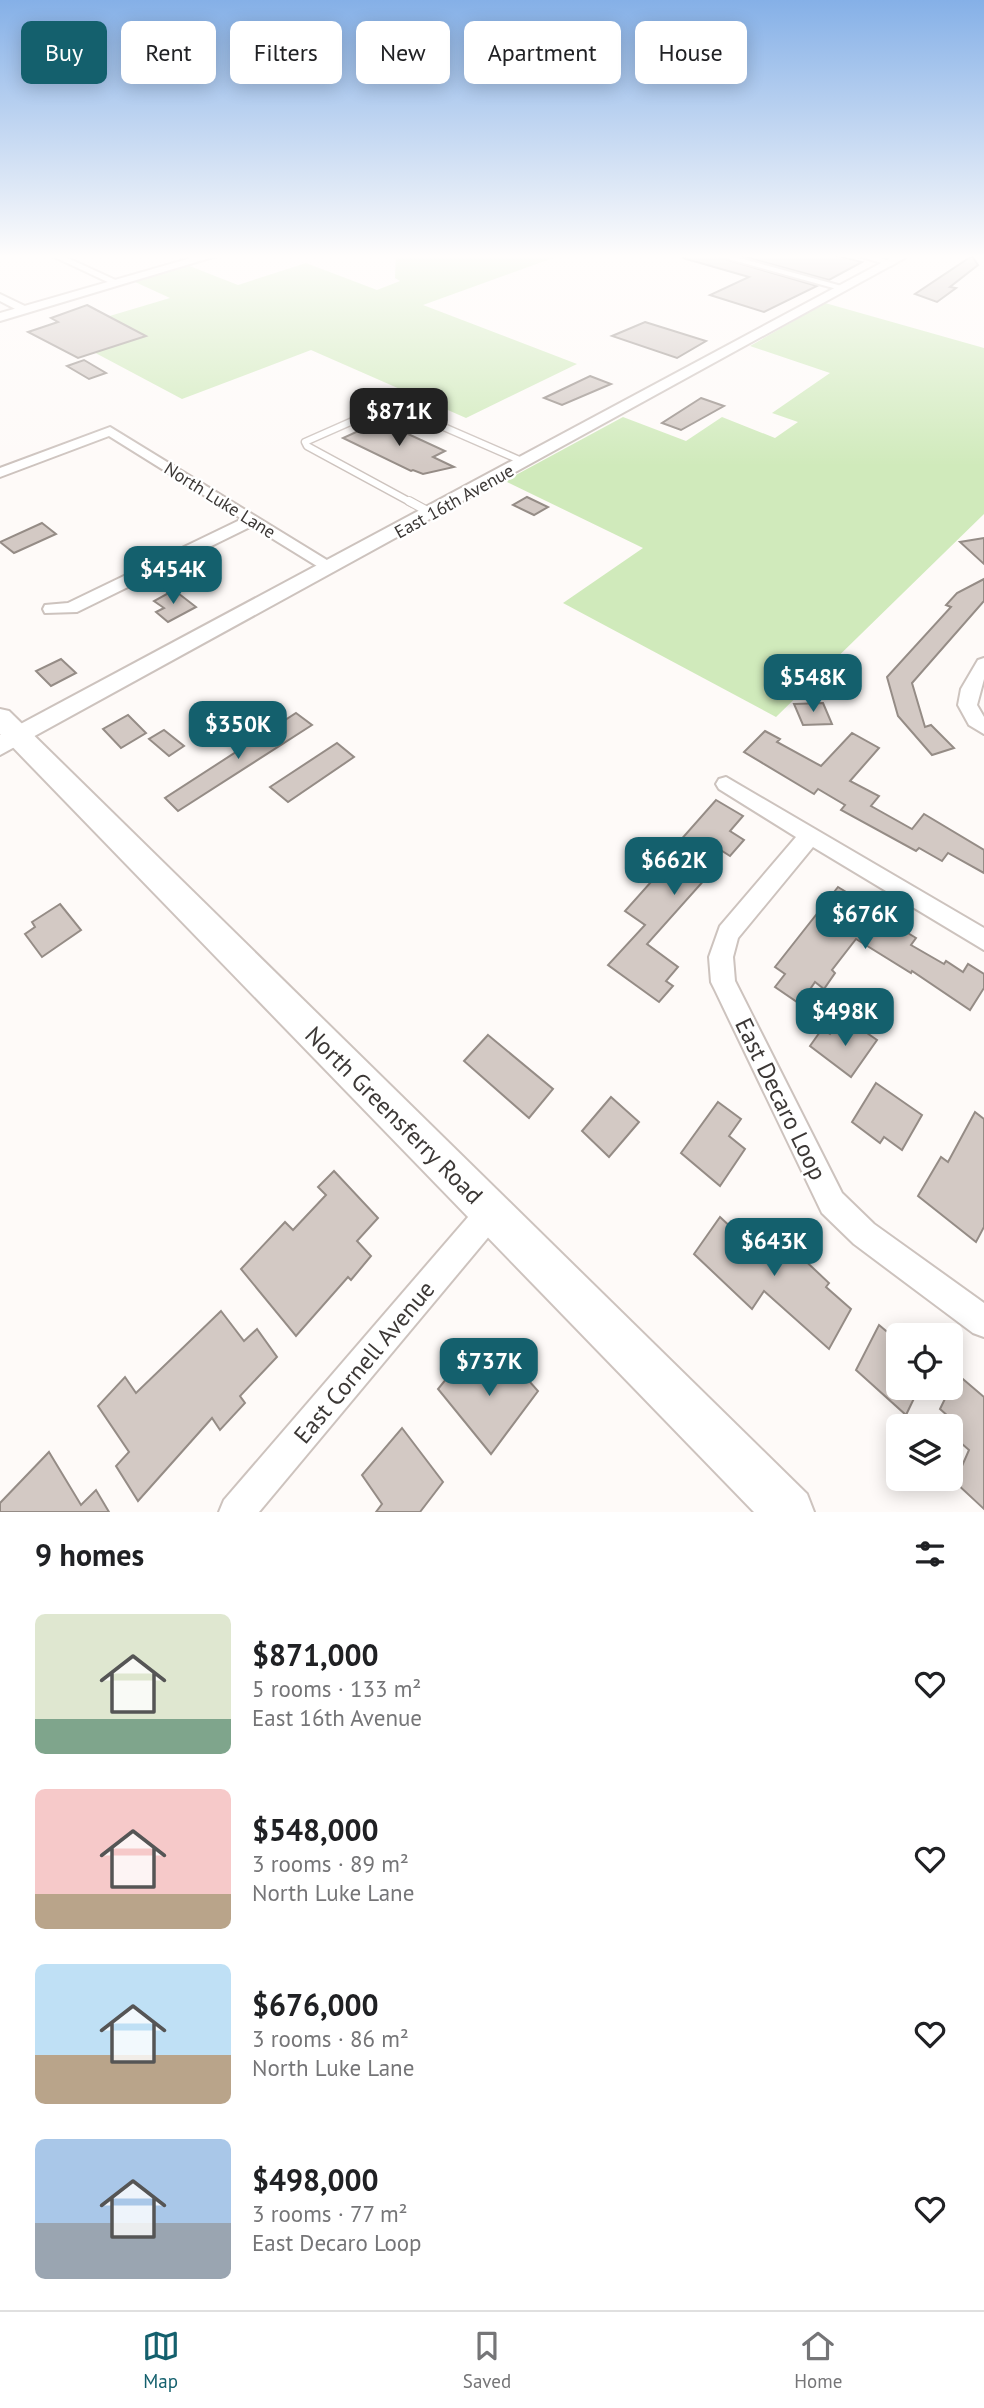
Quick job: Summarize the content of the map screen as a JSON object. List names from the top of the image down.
{
  "streets": {
    "main road": ["North Greensferry Road"],
    "street": [
      "North Luke Lane",
      "East 16th Avenue",
      "East Decaro Loop",
      "East Cornell Avenue"
    ]
  },
  "crossings": [
    ["North Luke Lane", "East 16th Avenue"],
    ["East 16th Avenue", "North Greensferry Road"],
    ["North Greensferry Road", "East Cornell Avenue"]
  ],
  "page": {
    "chip": [
      "Buy",
      "Rent",
      "Filters",
      "New",
      "Apartment",
      "House"
    ],
    "price": [
      "$871K",
      "$454K",
      "$548K",
      "$350K",
      "$662K",
      "$676K",
      "$498K",
      "$643K",
      "$737K"
    ],
    "heading": "9 homes",
    "list": [
      {
        "name": "$871,000",
        "note": "5 rooms · 133 m² · East 16th Avenue"
      },
      {
        "name": "$548,000",
        "note": "3 rooms · 89 m² · North Luke Lane"
      },
      {
        "name": "$676,000",
        "note": "3 rooms · 86 m² · North Luke Lane"
      },
      {
        "name": "$498,000",
        "note": "3 rooms · 77 m² · East Decaro Loop"
      }
    ],
    "tabs": ["Map", "Saved", "Home"]
  }
}
